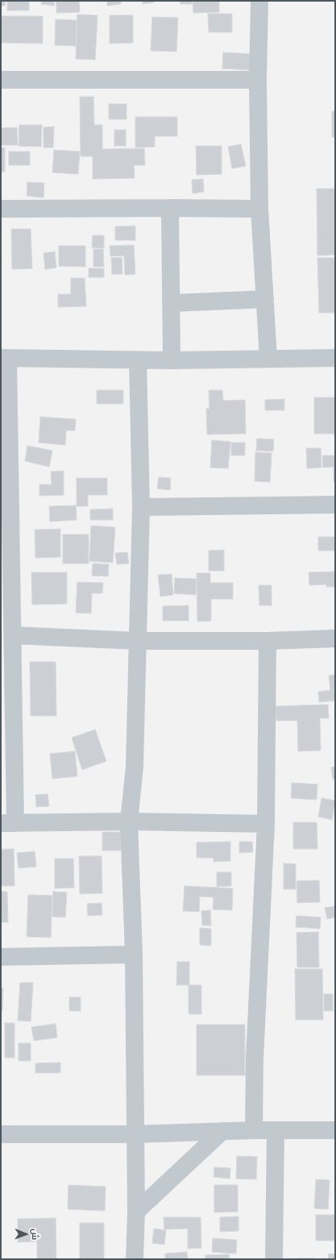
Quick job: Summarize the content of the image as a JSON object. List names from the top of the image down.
{
  "north": "right"
}
